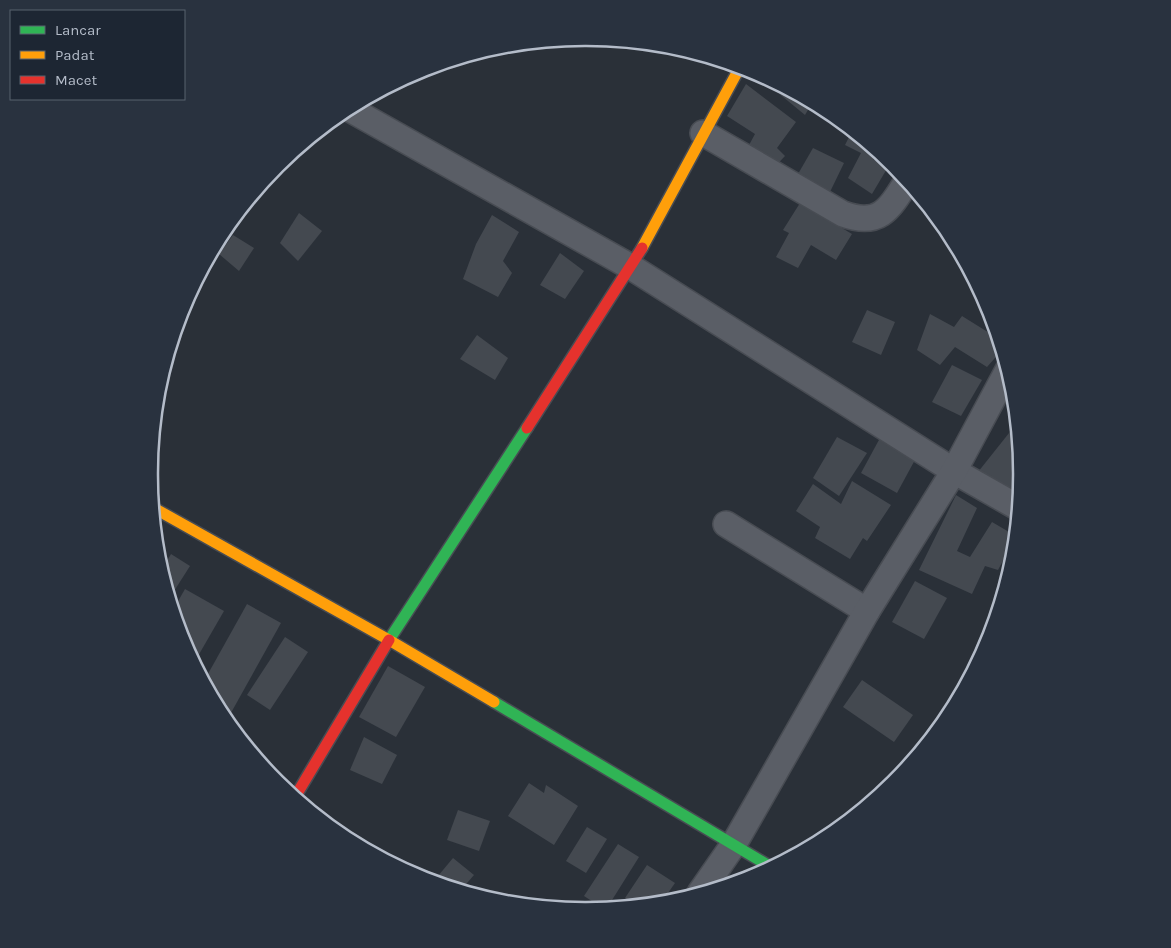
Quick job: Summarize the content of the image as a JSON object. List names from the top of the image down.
{
  "legend": ["Lancar", "Padat", "Macet"]
}
